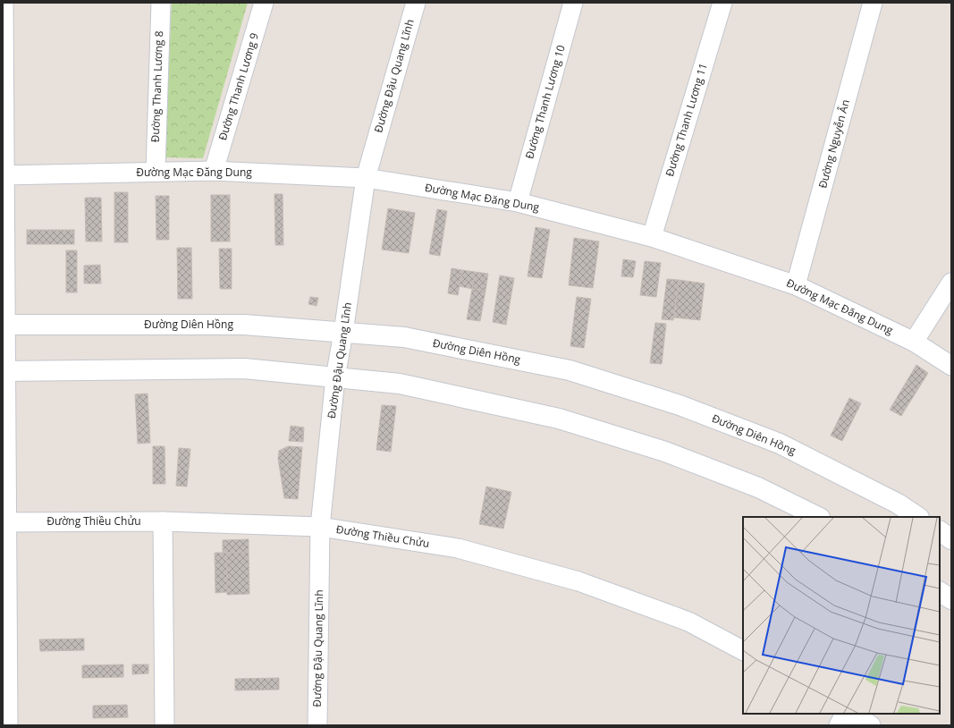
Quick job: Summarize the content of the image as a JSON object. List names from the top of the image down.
{
  "streets": {
    "street": [
      "Đường Đậu Quang Lĩnh",
      "Đường Thanh Lương 8",
      "Đường Thanh Lương 9",
      "Đường Thanh Lương 10",
      "Đường Thanh Lương 11",
      "Đường Nguyễn Ân",
      "Đường Mạc Đăng Dung",
      "Đường Diên Hồng",
      "Đường Thiều Chửu"
    ]
  },
  "crossings": [
    ["Đường Đậu Quang Lĩnh", "Đường Mạc Đăng Dung"],
    ["Đường Đậu Quang Lĩnh", "Đường Diên Hồng"],
    ["Đường Đậu Quang Lĩnh", "Đường Thiều Chửu"],
    ["Đường Thanh Lương 8", "Đường Mạc Đăng Dung"],
    ["Đường Thanh Lương 9", "Đường Mạc Đăng Dung"],
    ["Đường Thanh Lương 10", "Đường Mạc Đăng Dung"],
    ["Đường Thanh Lương 11", "Đường Mạc Đăng Dung"],
    ["Đường Nguyễn Ân", "Đường Mạc Đăng Dung"]
  ]
}
